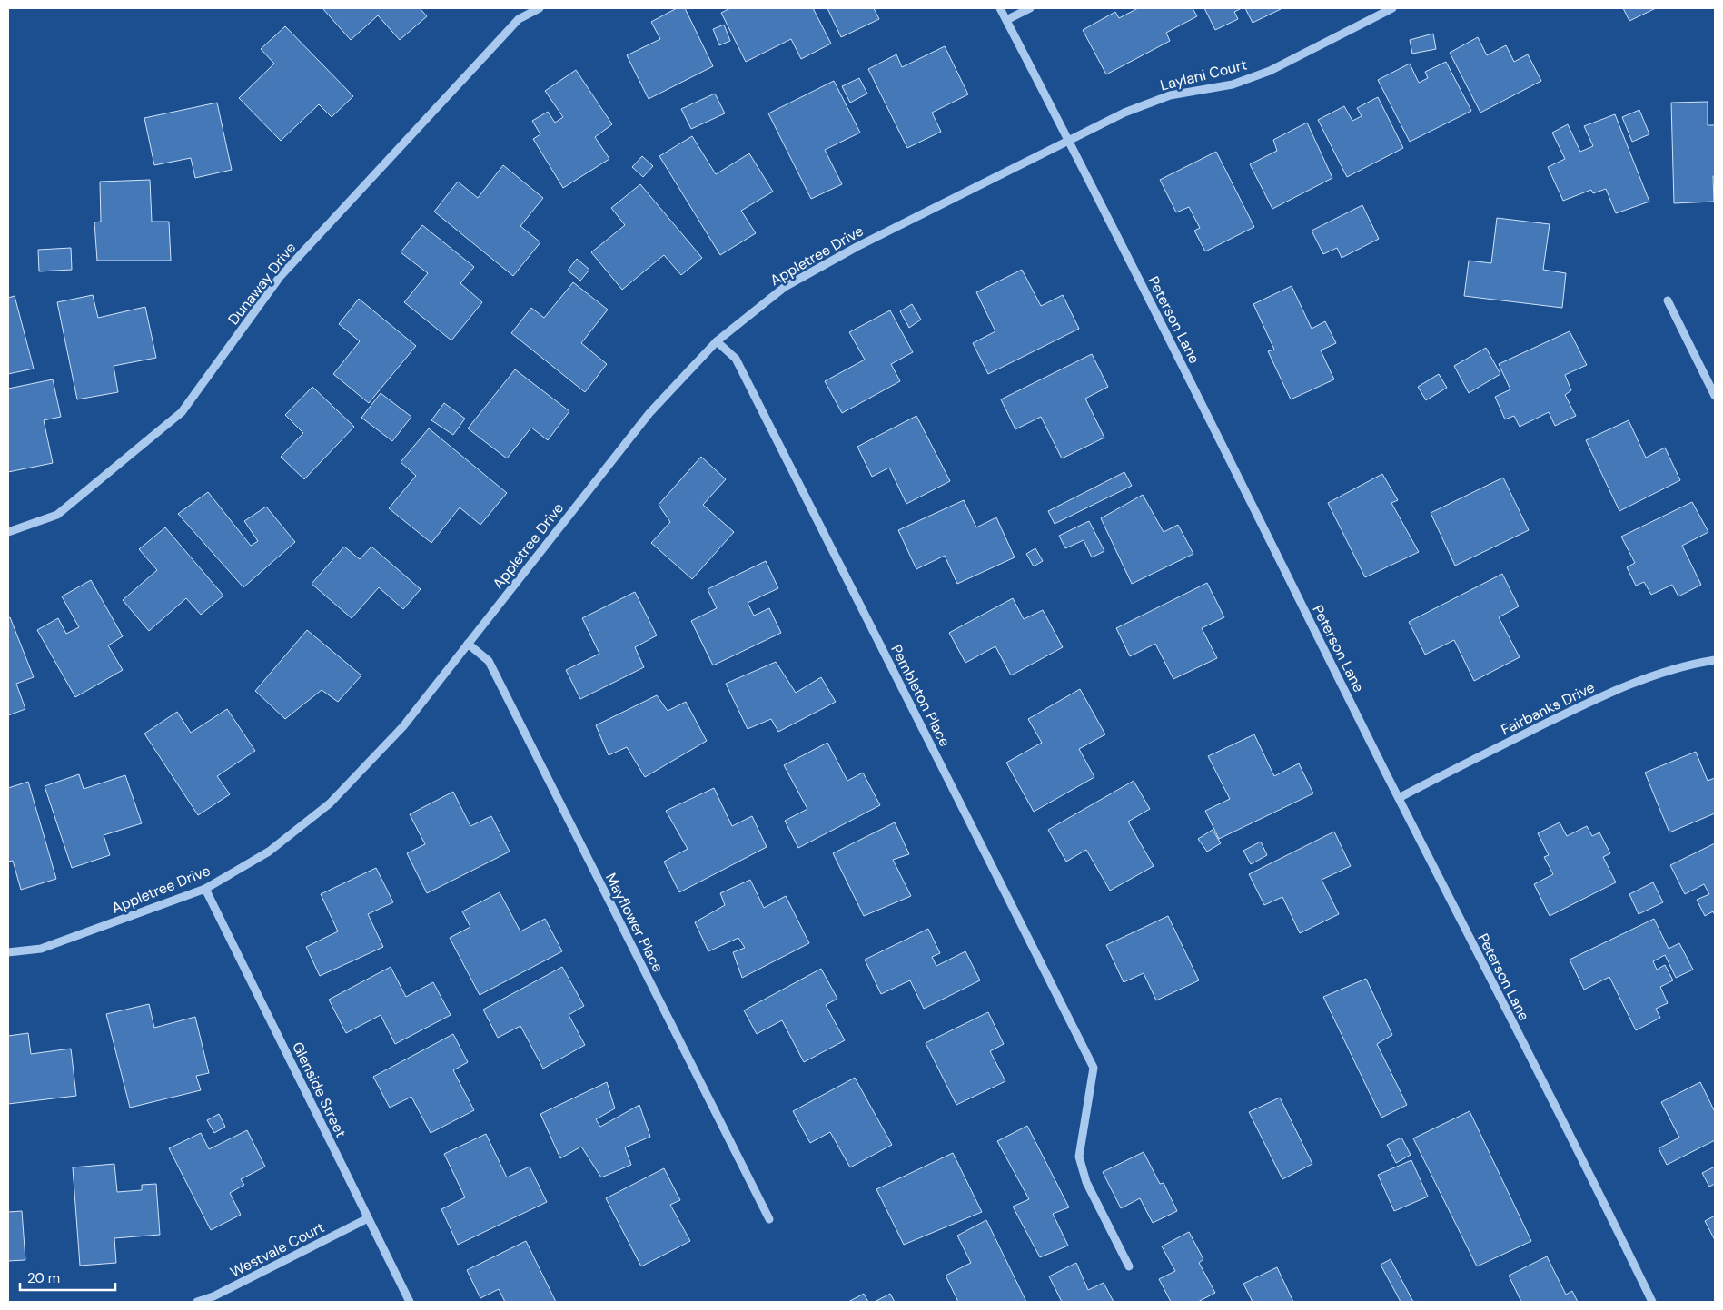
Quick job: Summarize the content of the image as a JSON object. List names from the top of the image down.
{
  "streets": {
    "street": [
      "Laylani Court",
      "Appletree Drive",
      "Dunaway Drive",
      "Peterson Lane",
      "Pembleton Place",
      "Fairbanks Drive",
      "Mayflower Place",
      "Glenside Street",
      "Westvale Court"
    ]
  },
  "crossings": [
    ["Laylani Court", "Appletree Drive"],
    ["Laylani Court", "Peterson Lane"],
    ["Appletree Drive", "Peterson Lane"],
    ["Appletree Drive", "Pembleton Place"],
    ["Appletree Drive", "Mayflower Place"],
    ["Appletree Drive", "Glenside Street"],
    ["Peterson Lane", "Fairbanks Drive"],
    ["Glenside Street", "Westvale Court"]
  ],
  "scale_bar": "20 m"
}
